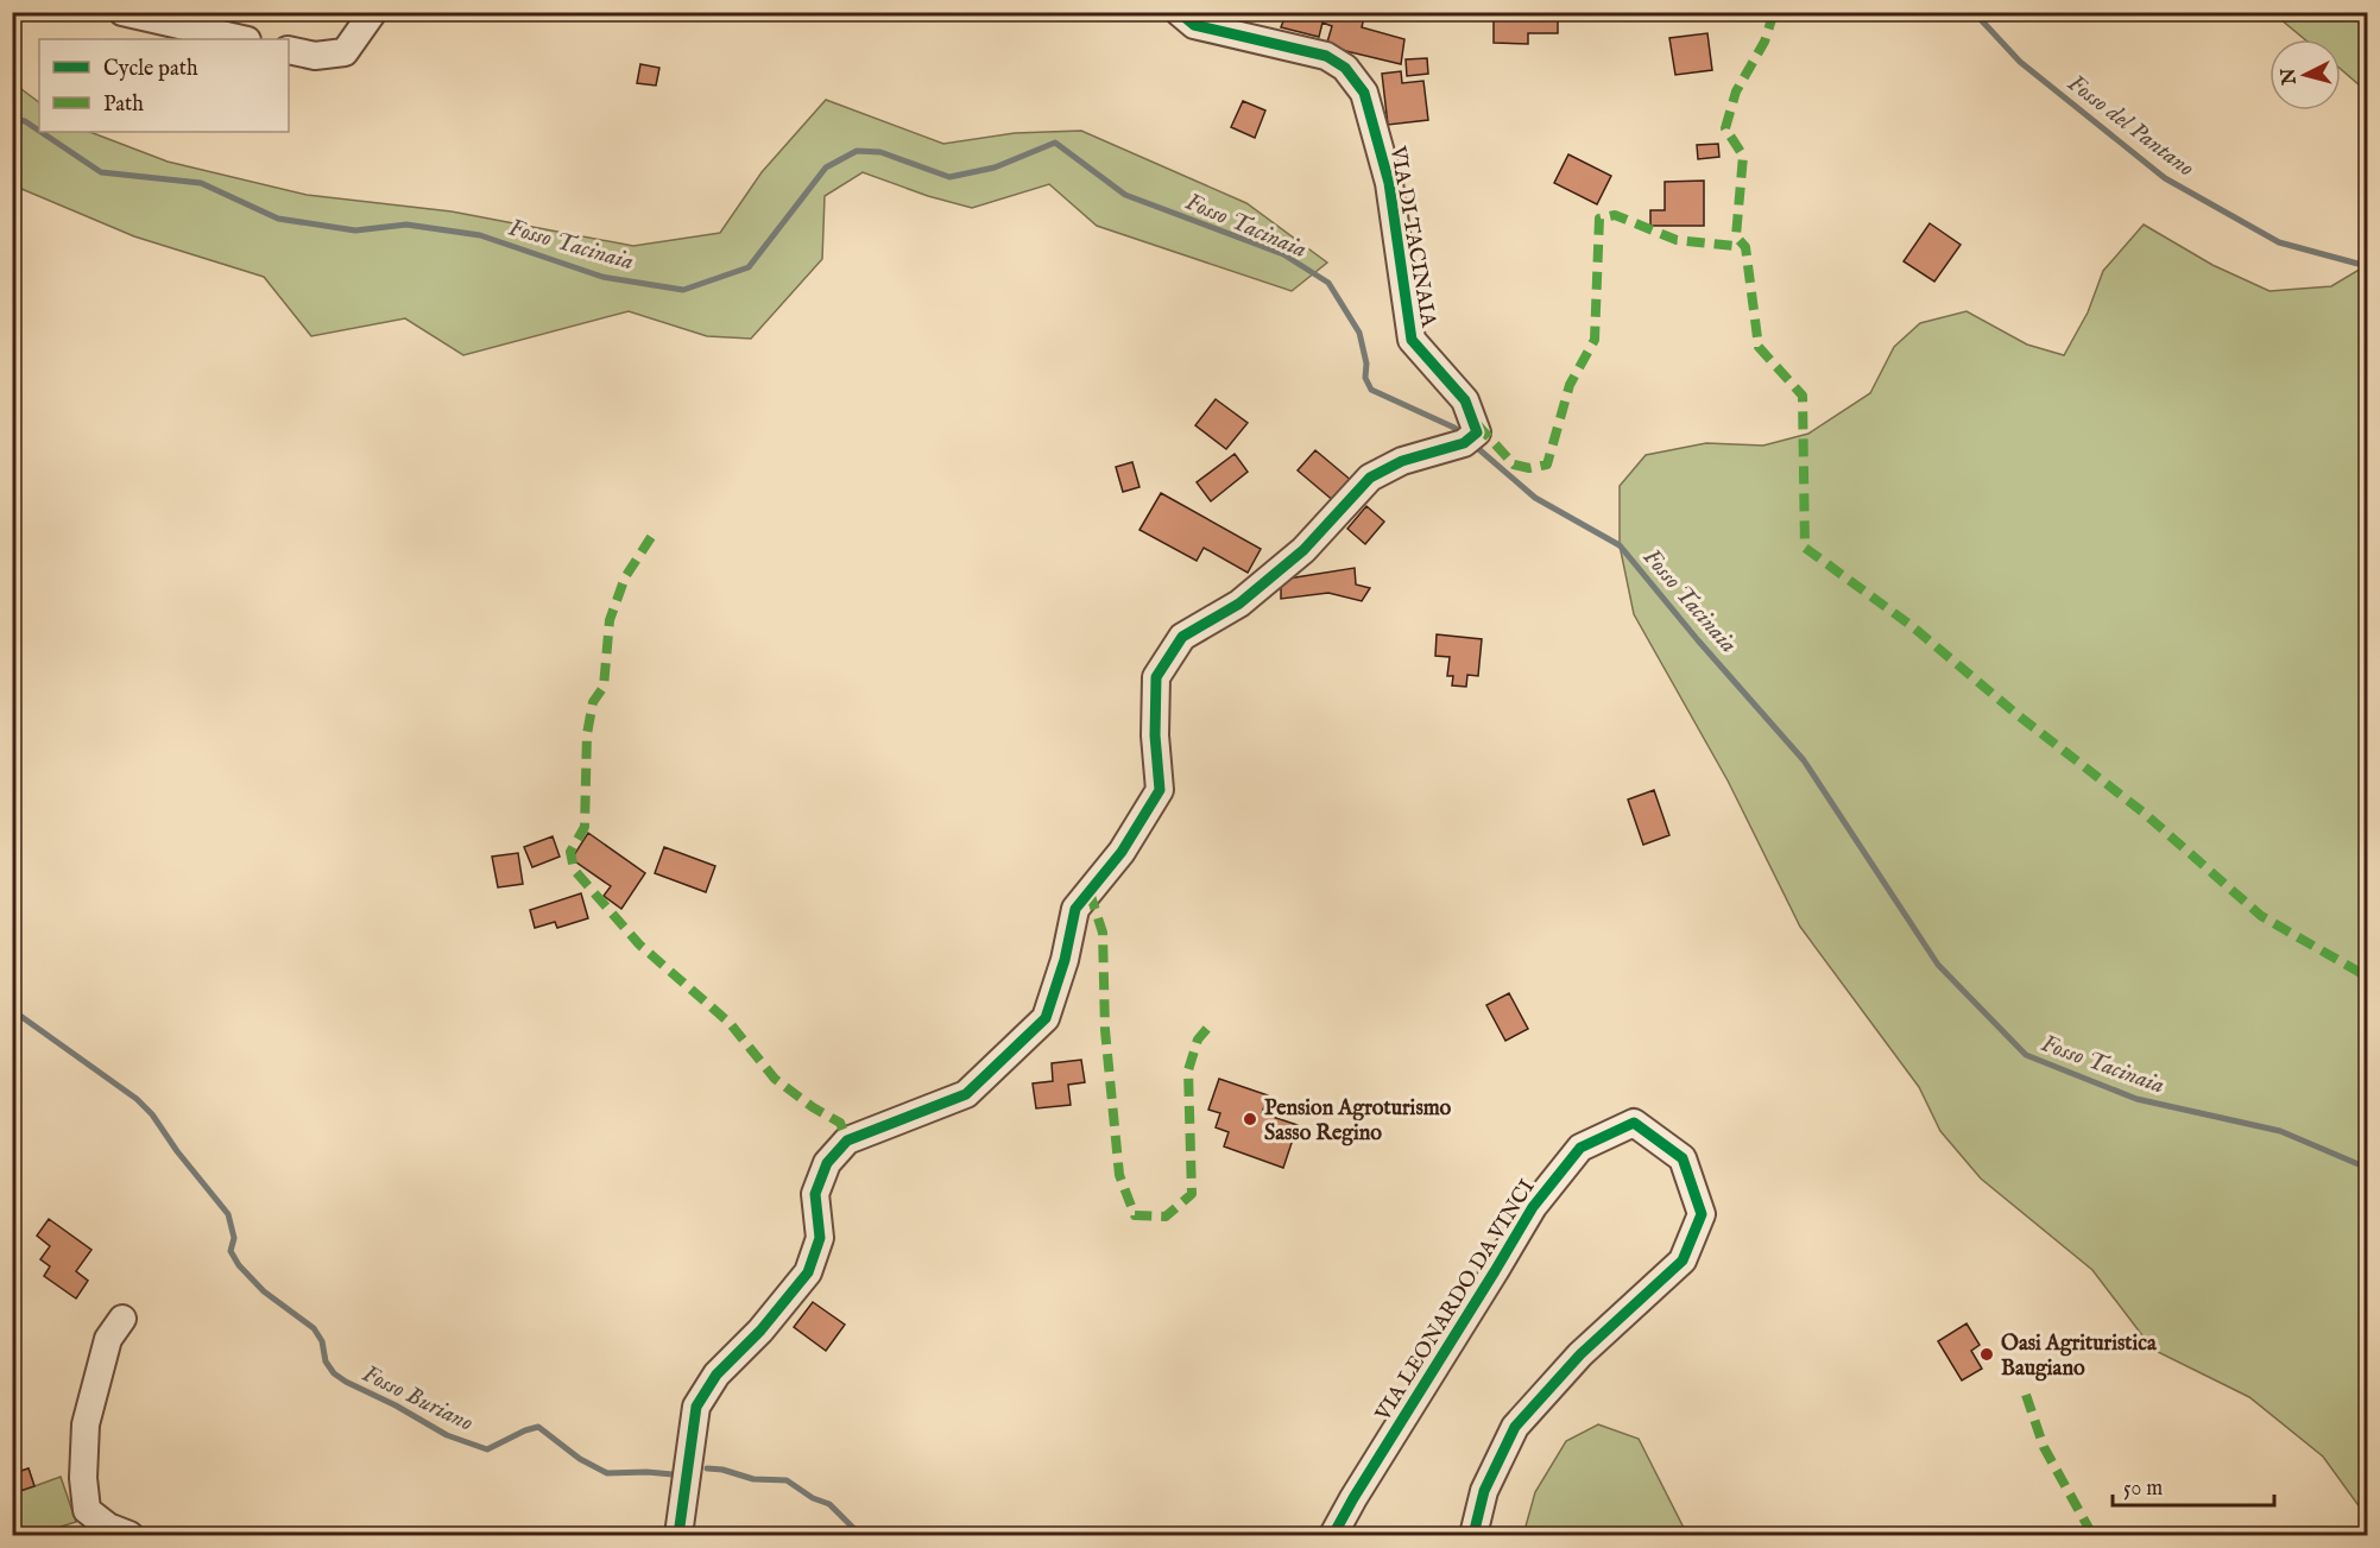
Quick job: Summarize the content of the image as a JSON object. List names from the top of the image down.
{
  "streets": {
    "street": ["VIA DI TACINAIA", "VIA LEONARDO DA VINCI"]
  },
  "water": ["Fosso del Pantano", "Fosso Tacinaia", "Fosso Buriano"],
  "places": ["Pension Agroturismo Sasso Regino", "Oasi Agrituristica Baugiano"],
  "legend": ["Cycle path", "Path"],
  "scale_bar": "50 m",
  "north": "left"
}
